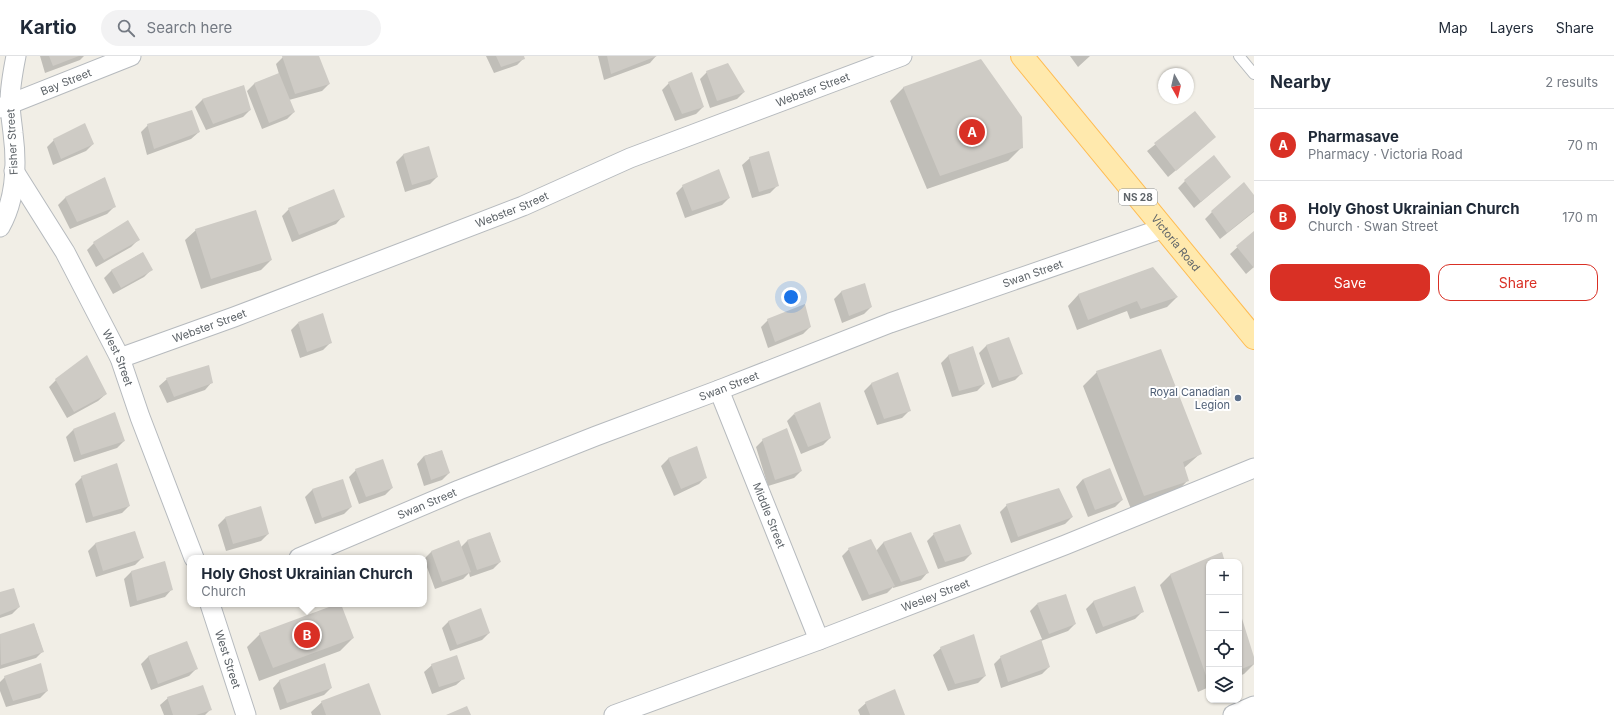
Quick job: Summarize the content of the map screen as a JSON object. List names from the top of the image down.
{
  "streets": {
    "main road": ["NS 28", "Victoria Road"],
    "street": [
      "Bay Street",
      "Webster Street",
      "Fisher Street",
      "Swan Street",
      "West Street",
      "Middle Street",
      "Wesley Street"
    ]
  },
  "crossings": [
    ["Bay Street", "Fisher Street"],
    ["Webster Street", "West Street"],
    ["Fisher Street", "West Street"],
    ["Victoria Road", "Swan Street"],
    ["Swan Street", "Middle Street"],
    ["Middle Street", "Wesley Street"]
  ],
  "places": ["Royal Canadian Legion"],
  "north": "bottom",
  "page": {
    "header": "Kartio",
    "search": "Search here",
    "nav": ["Map", "Layers", "Share"],
    "heading": ["Nearby", "2 results"],
    "list": [
      {
        "mark": "A",
        "name": "Pharmasave",
        "note": "Pharmacy · Victoria Road",
        "value": "70 m"
      },
      {
        "mark": "B",
        "name": "Holy Ghost Ukrainian Church",
        "note": "Church · Swan Street",
        "value": "170 m"
      }
    ],
    "pins": ["A", "B"],
    "buttons": ["Save", "Share"],
    "popup": ["Holy Ghost Ukrainian Church", "Church"],
    "map_buttons": ["+", "−"]
  }
}
